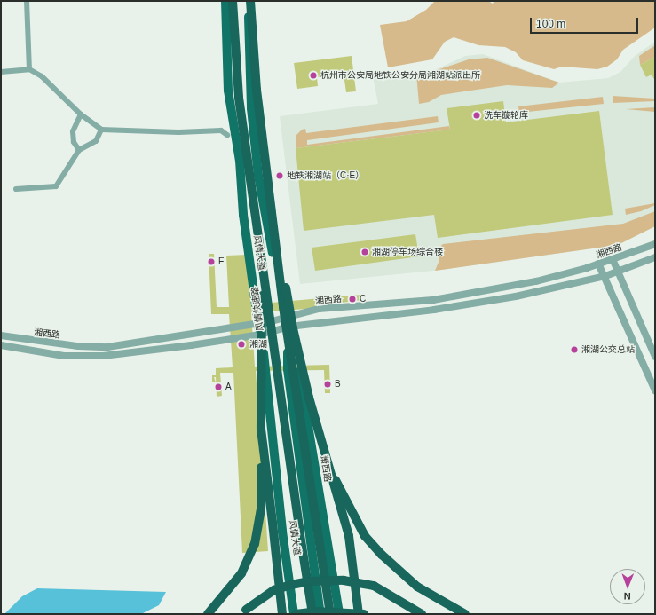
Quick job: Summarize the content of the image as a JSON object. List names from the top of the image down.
{
  "streets": {
    "highway": ["风情快速路"],
    "main road": ["风情大道", "萧西路"],
    "street": ["湘西路"]
  },
  "crossings": [
    ["湘西路", "风情大道"],
    ["湘西路", "萧西路"],
    ["风情大道", "萧西路"]
  ],
  "places": [
    "杭州市公安局地铁公安分局湘湖站派出所",
    "洗车镟轮库",
    "地铁湘湖站（C·E）",
    "湘湖停车场综合楼",
    "E",
    "C",
    "湘湖",
    "湘湖公交总站",
    "B",
    "A"
  ],
  "scale_bar": "100 m",
  "north": "bottom"
}
